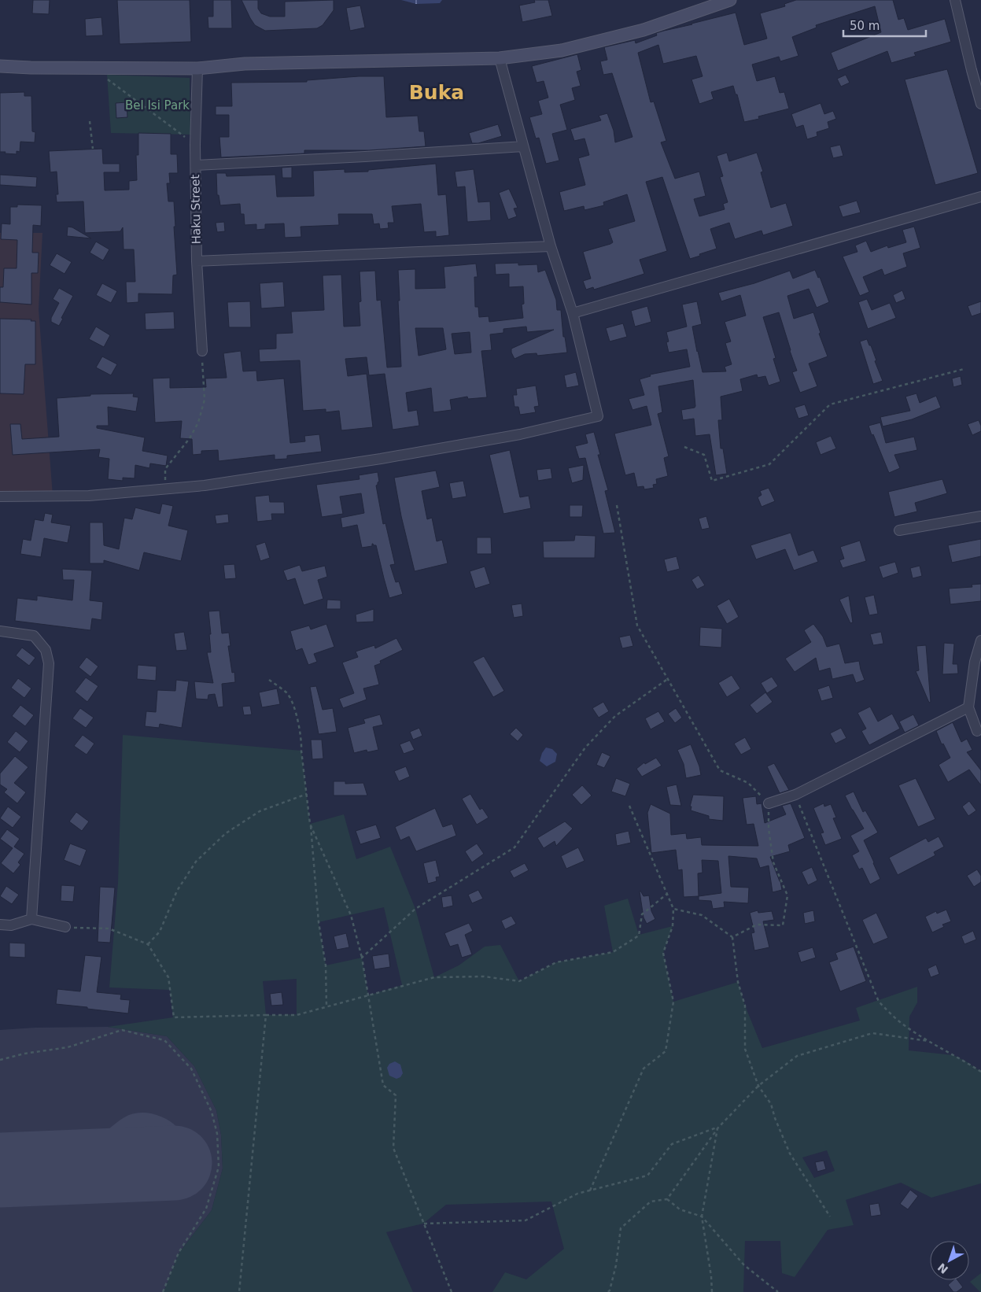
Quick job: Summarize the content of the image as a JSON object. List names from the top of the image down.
{
  "streets": {
    "street": ["Haku Street"]
  },
  "districts": ["Buka"],
  "parks": ["Bel Isi Park"],
  "scale_bar": "50 m",
  "north": "bottom left"
}
